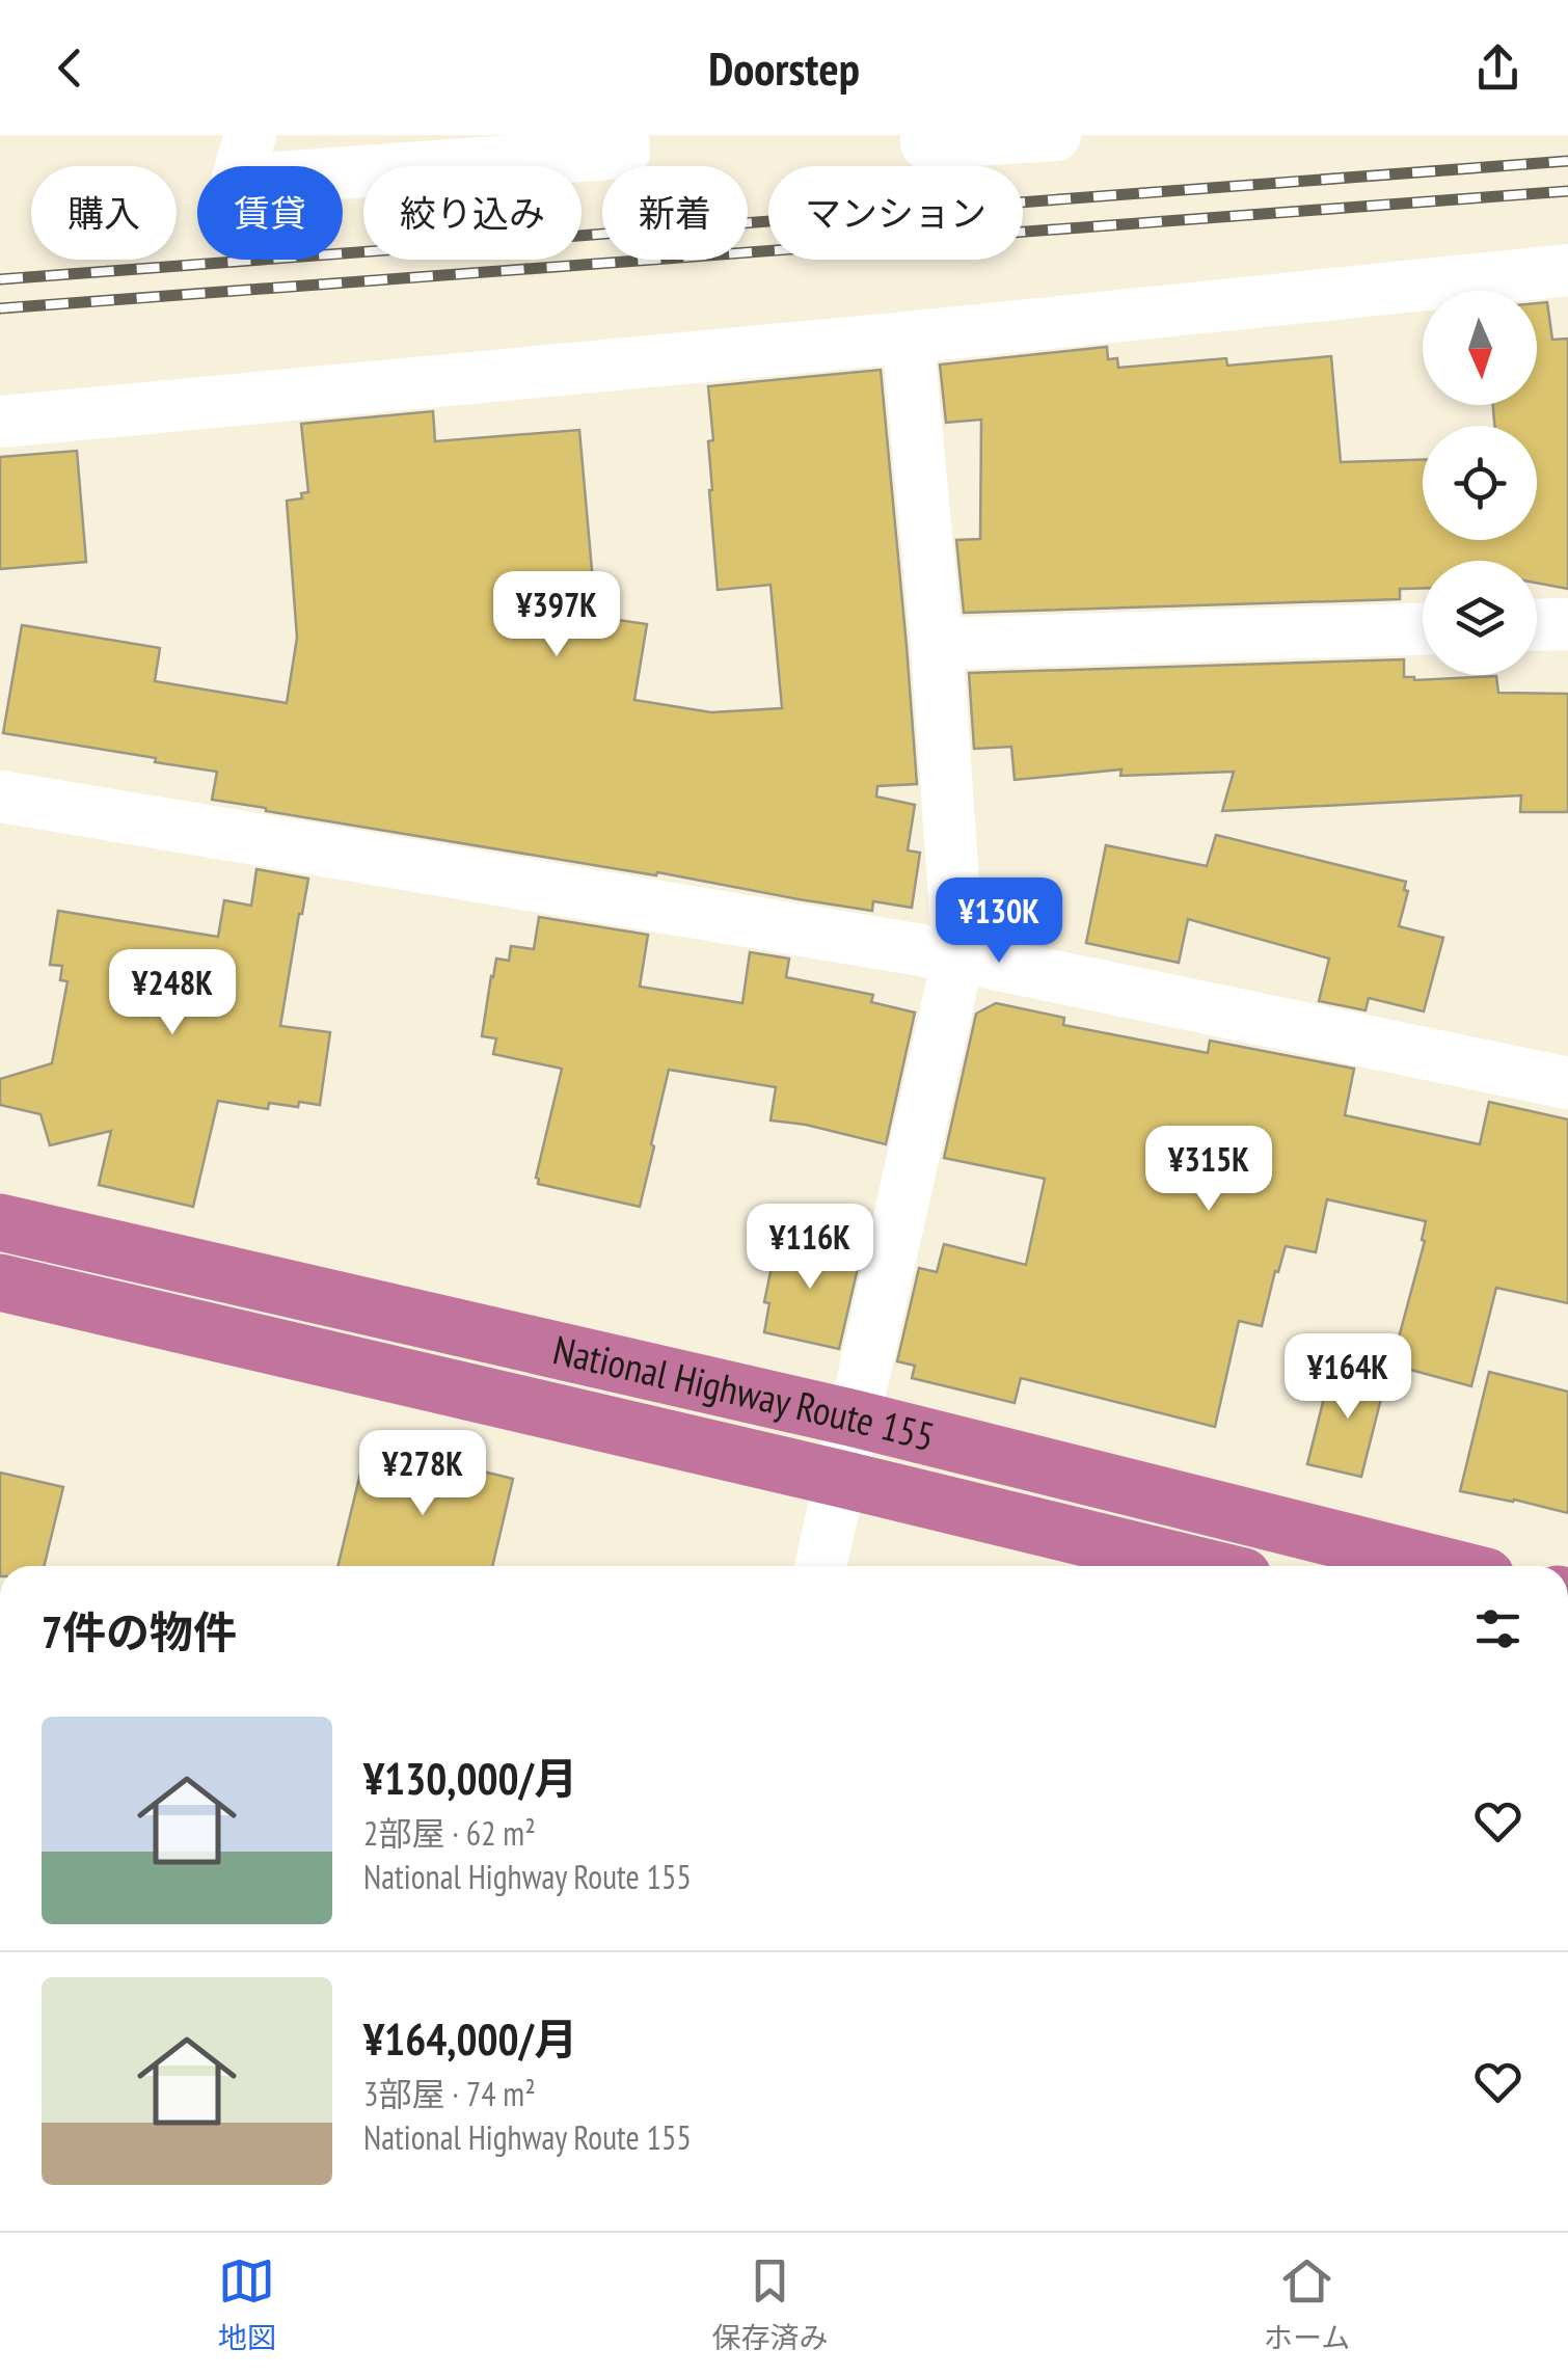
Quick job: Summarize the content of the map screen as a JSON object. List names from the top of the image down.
{
  "streets": {
    "highway": ["National Highway Route 155"]
  },
  "north": "bottom",
  "page": {
    "header": "Doorstep",
    "chip": [
      "購入",
      "賃貸",
      "絞り込み",
      "新着",
      "マンション"
    ],
    "price": [
      "¥397K",
      "¥130K",
      "¥248K",
      "¥315K",
      "¥116K",
      "¥164K",
      "¥278K"
    ],
    "heading": "7件の物件",
    "list": [
      {
        "name": "¥130,000/月",
        "note": "2部屋 · 62 m² · National Highway Route 155"
      },
      {
        "name": "¥164,000/月",
        "note": "3部屋 · 74 m² · National Highway Route 155"
      }
    ],
    "tabs": ["地図", "保存済み", "ホーム"]
  }
}
